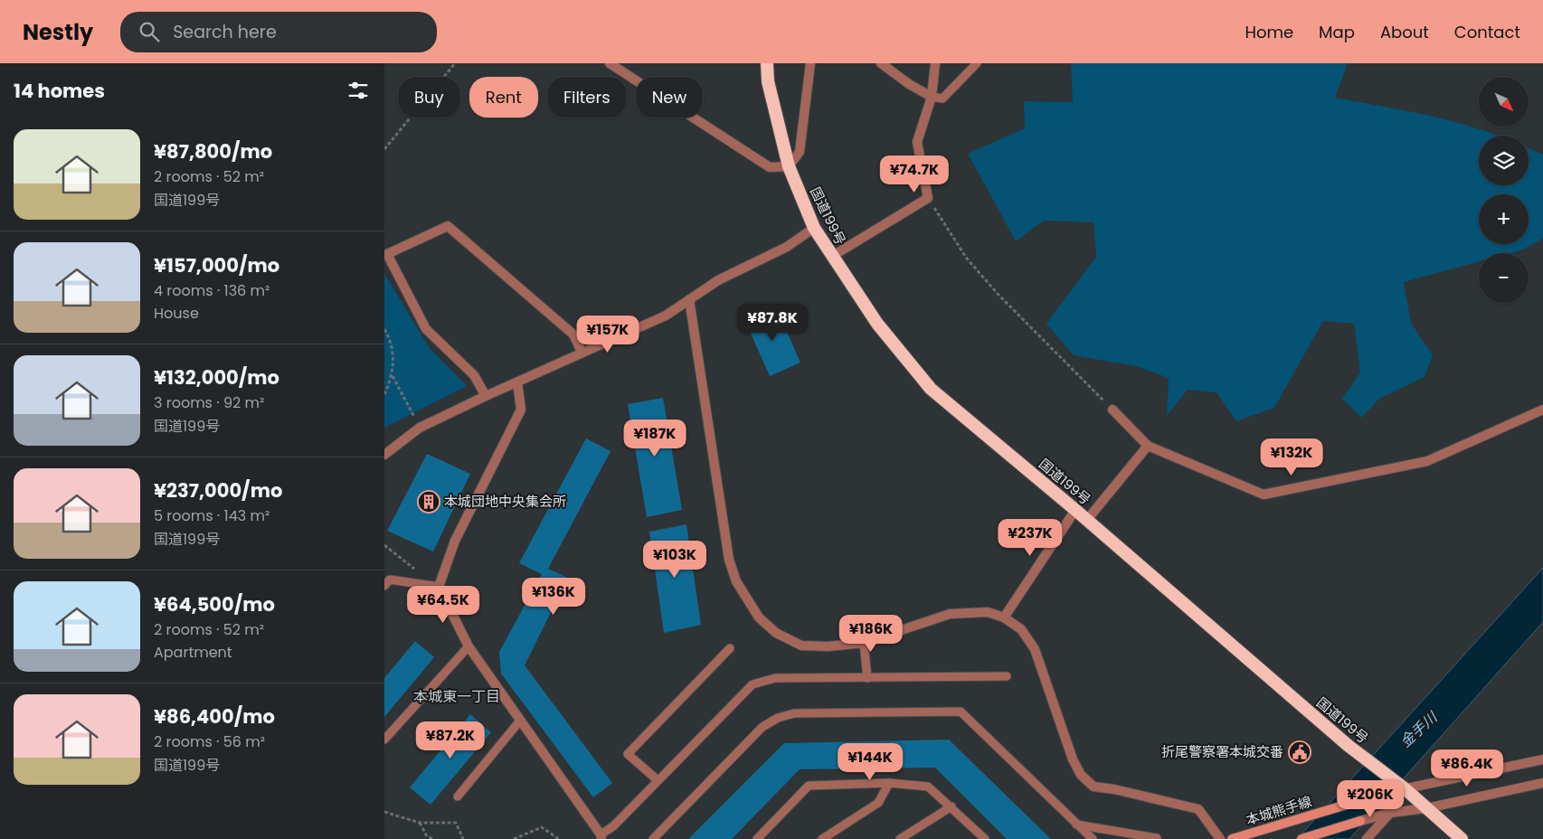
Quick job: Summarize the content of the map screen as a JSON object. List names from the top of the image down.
{
  "streets": {
    "highway": ["国道199号"],
    "main road": ["本城熊手線"]
  },
  "districts": ["本城東一丁目"],
  "water": ["金手川"],
  "places": {
    "building": ["本城団地中央集会所"],
    "public building": ["折尾警察署本城交番"]
  },
  "north": "bottom right",
  "page": {
    "header": "Nestly",
    "search": "Search here",
    "nav": [
      "Home",
      "Map",
      "About",
      "Contact"
    ],
    "heading": "14 homes",
    "map_buttons": ["+", "−"],
    "chip": [
      "Buy",
      "Rent",
      "Filters",
      "New"
    ],
    "list": [
      {
        "name": "¥87,800/mo",
        "note": "2 rooms · 52 m² · 国道199号"
      },
      {
        "name": "¥157,000/mo",
        "note": "4 rooms · 136 m² · House"
      },
      {
        "name": "¥132,000/mo",
        "note": "3 rooms · 92 m² · 国道199号"
      },
      {
        "name": "¥237,000/mo",
        "note": "5 rooms · 143 m² · 国道199号"
      },
      {
        "name": "¥64,500/mo",
        "note": "2 rooms · 52 m² · Apartment"
      },
      {
        "name": "¥86,400/mo",
        "note": "2 rooms · 56 m² · 国道199号"
      }
    ],
    "price": [
      "¥74.7K",
      "¥87.8K",
      "¥157K",
      "¥187K",
      "¥132K",
      "¥237K",
      "¥103K",
      "¥136K",
      "¥64.5K",
      "¥186K",
      "¥87.2K",
      "¥144K",
      "¥86.4K",
      "¥206K"
    ]
  }
}
